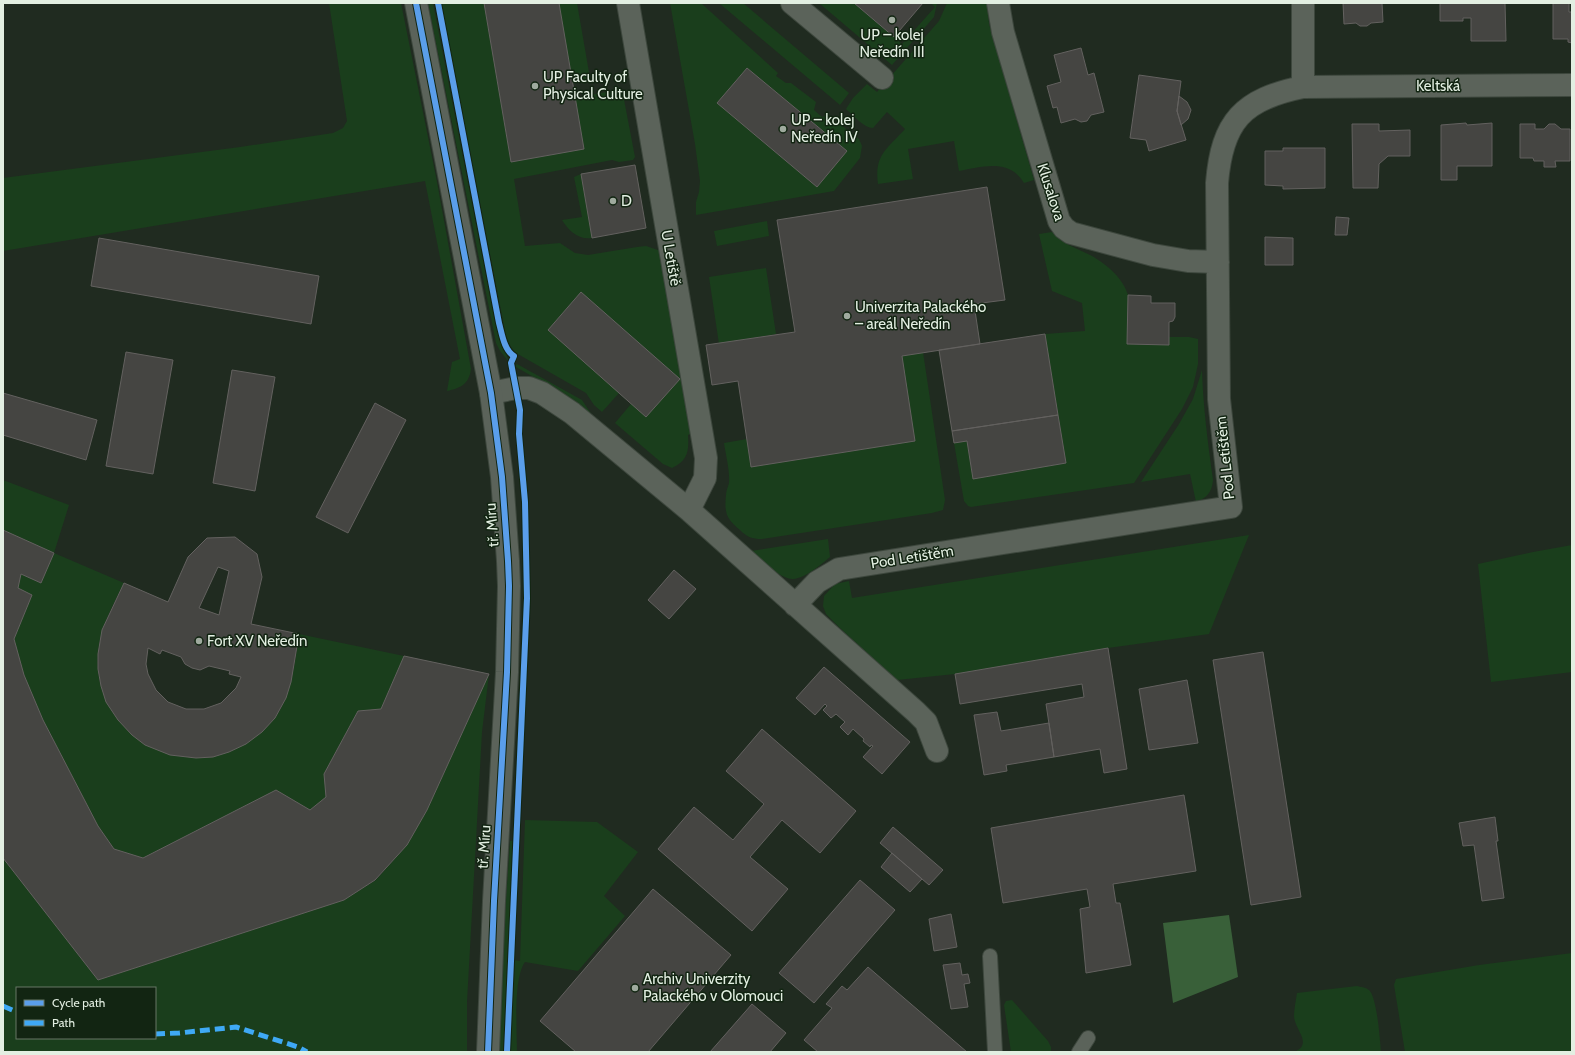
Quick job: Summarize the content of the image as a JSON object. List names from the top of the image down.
{
  "streets": {
    "street": [
      "Keltská",
      "Klusalova",
      "U Letiště",
      "Pod Letištěm",
      "tř. Míru"
    ]
  },
  "crossings": [
    ["Keltská", "Pod Letištěm"],
    ["Klusalova", "Pod Letištěm"]
  ],
  "places": [
    "UP – kolej Neředín III",
    "UP Faculty of Physical Culture",
    "UP – kolej Neředín IV",
    "D",
    "Univerzita Palackého – areál Neředín",
    "Fort XV Neředín",
    "Archiv Univerzity Palackého v Olomouci"
  ],
  "legend": ["Cycle path", "Path"]
}
